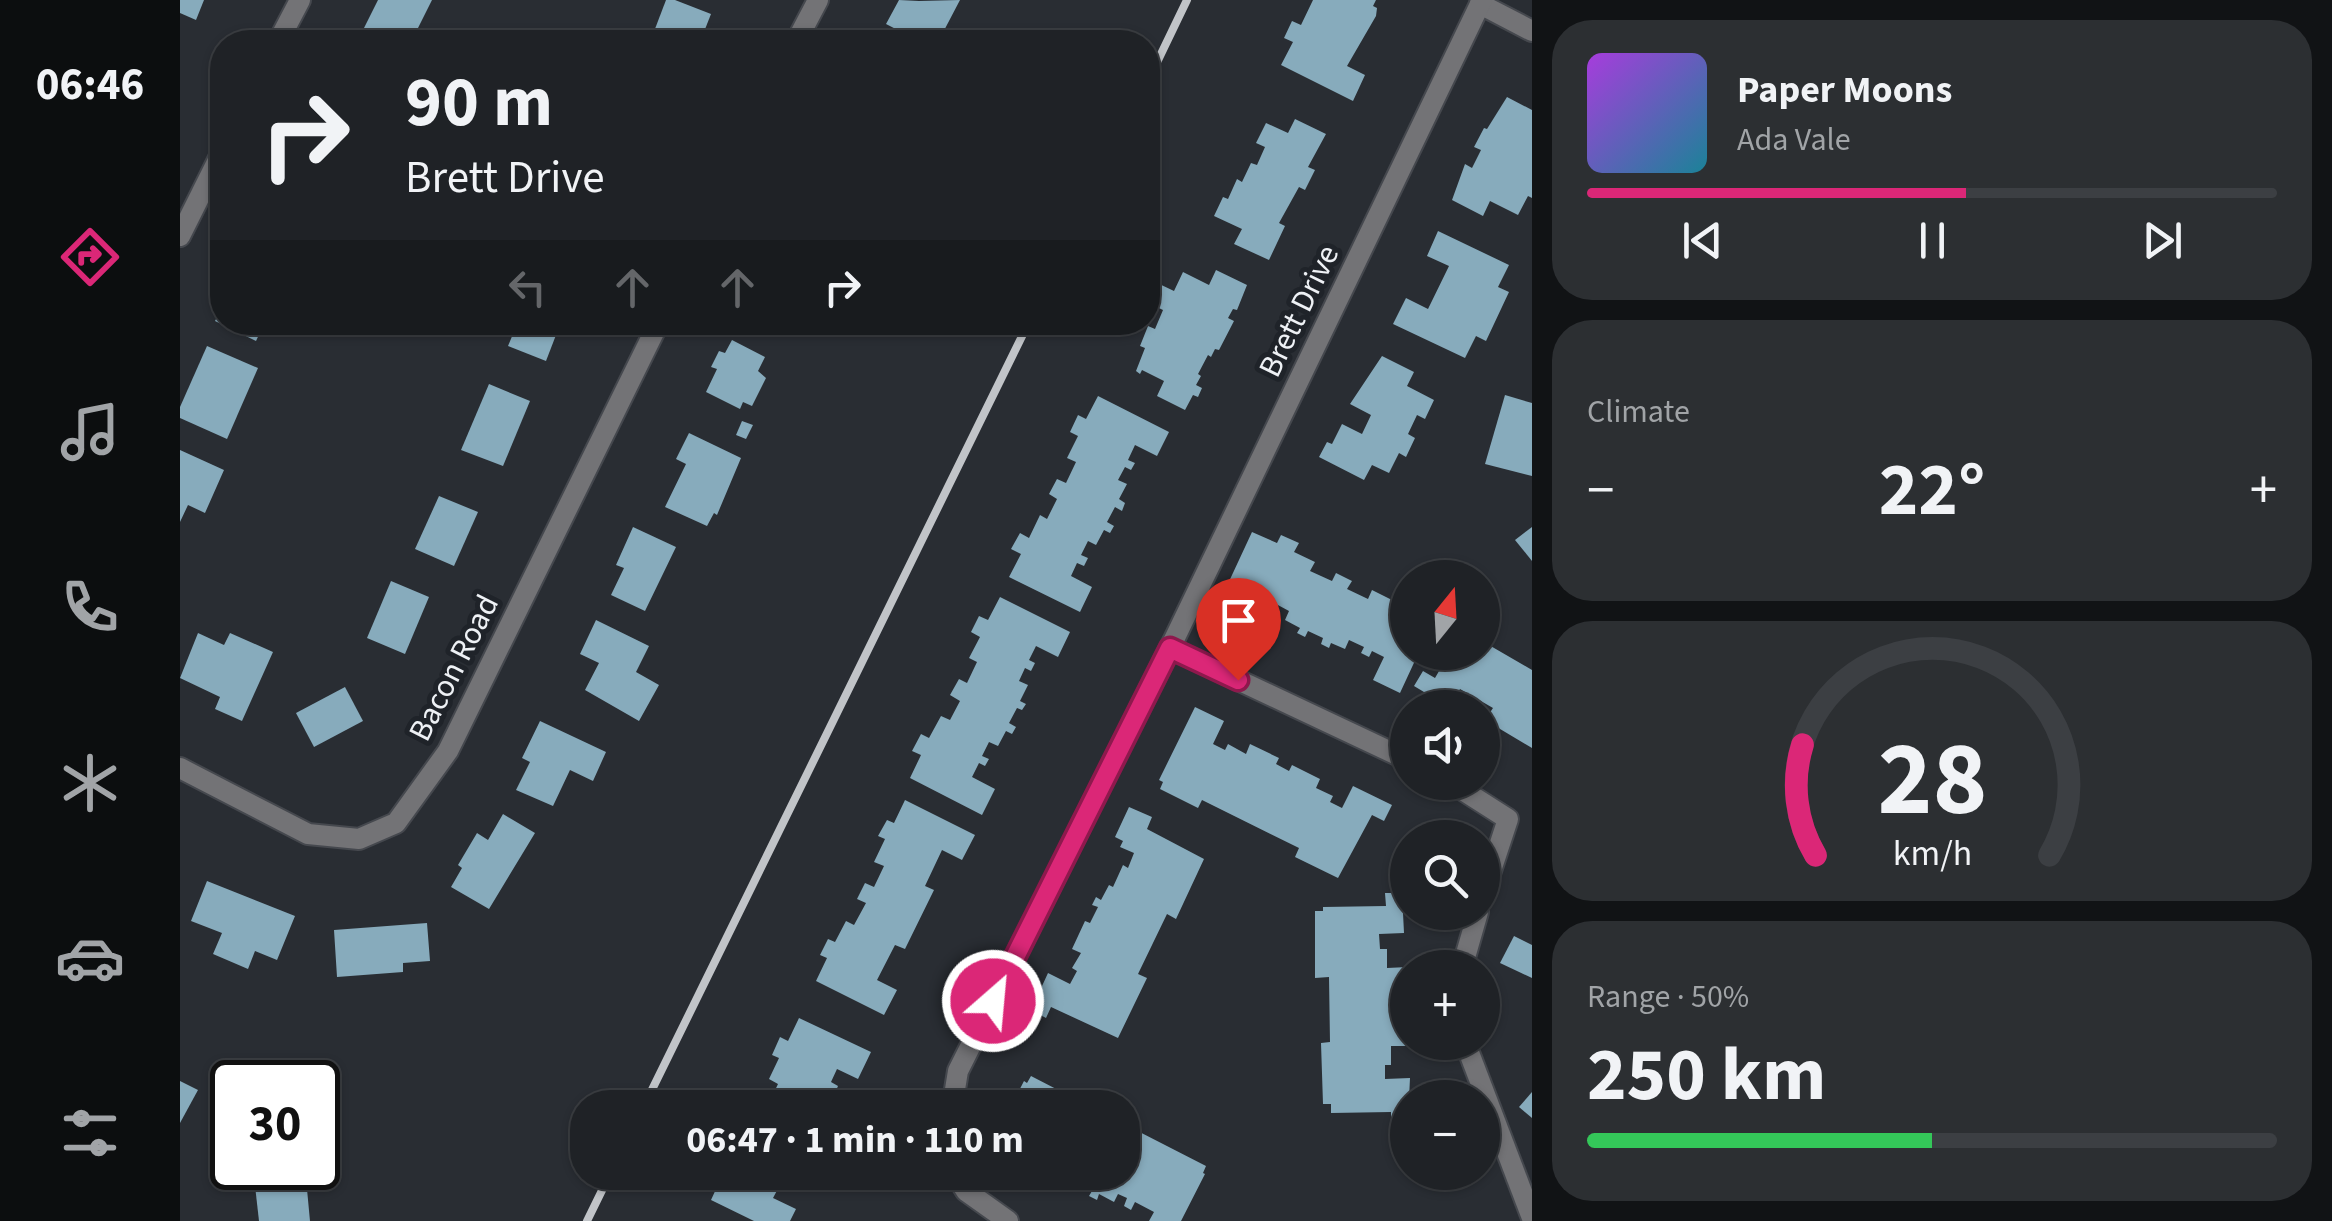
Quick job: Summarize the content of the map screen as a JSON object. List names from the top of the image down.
{
  "streets": {
    "street": ["Brett Drive", "Bacon Road"]
  },
  "north": "top",
  "page": {
    "tabs": "06:46",
    "turn": ["90 m", "Brett Drive"],
    "song": ["Paper Moons", "Ada Vale"],
    "tile": [
      "Climate",
      ["Range · 50%", "250 km"]
    ],
    "heat": ["−", "22°", "+"],
    "map_buttons": ["+", "−"],
    "limit": "30",
    "trip": "06:47 · 1 min · 110 m",
    "gauge": ["28", "km/h"]
  }
}
